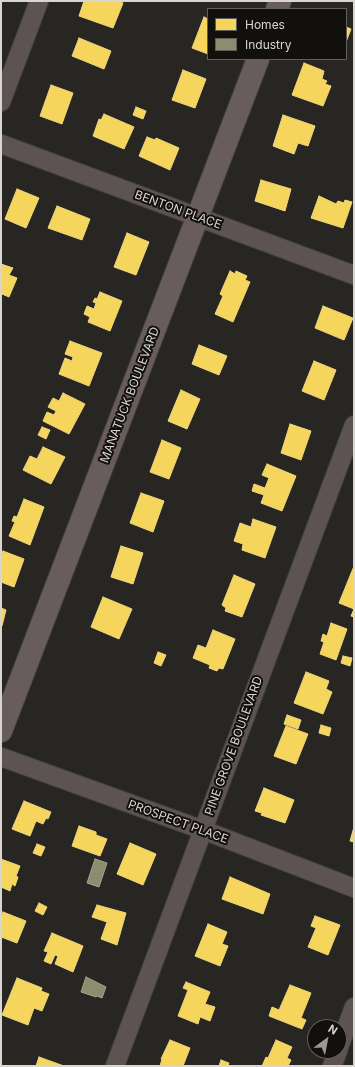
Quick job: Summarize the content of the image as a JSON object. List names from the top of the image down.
{
  "streets": {
    "street": [
      "BENTON PLACE",
      "MANATUCK BOULEVARD",
      "PINE GROVE BOULEVARD",
      "PROSPECT PLACE"
    ]
  },
  "crossings": [
    ["BENTON PLACE", "MANATUCK BOULEVARD"],
    ["PINE GROVE BOULEVARD", "PROSPECT PLACE"]
  ],
  "legend": ["Homes", "Industry"],
  "north": "top right"
}
